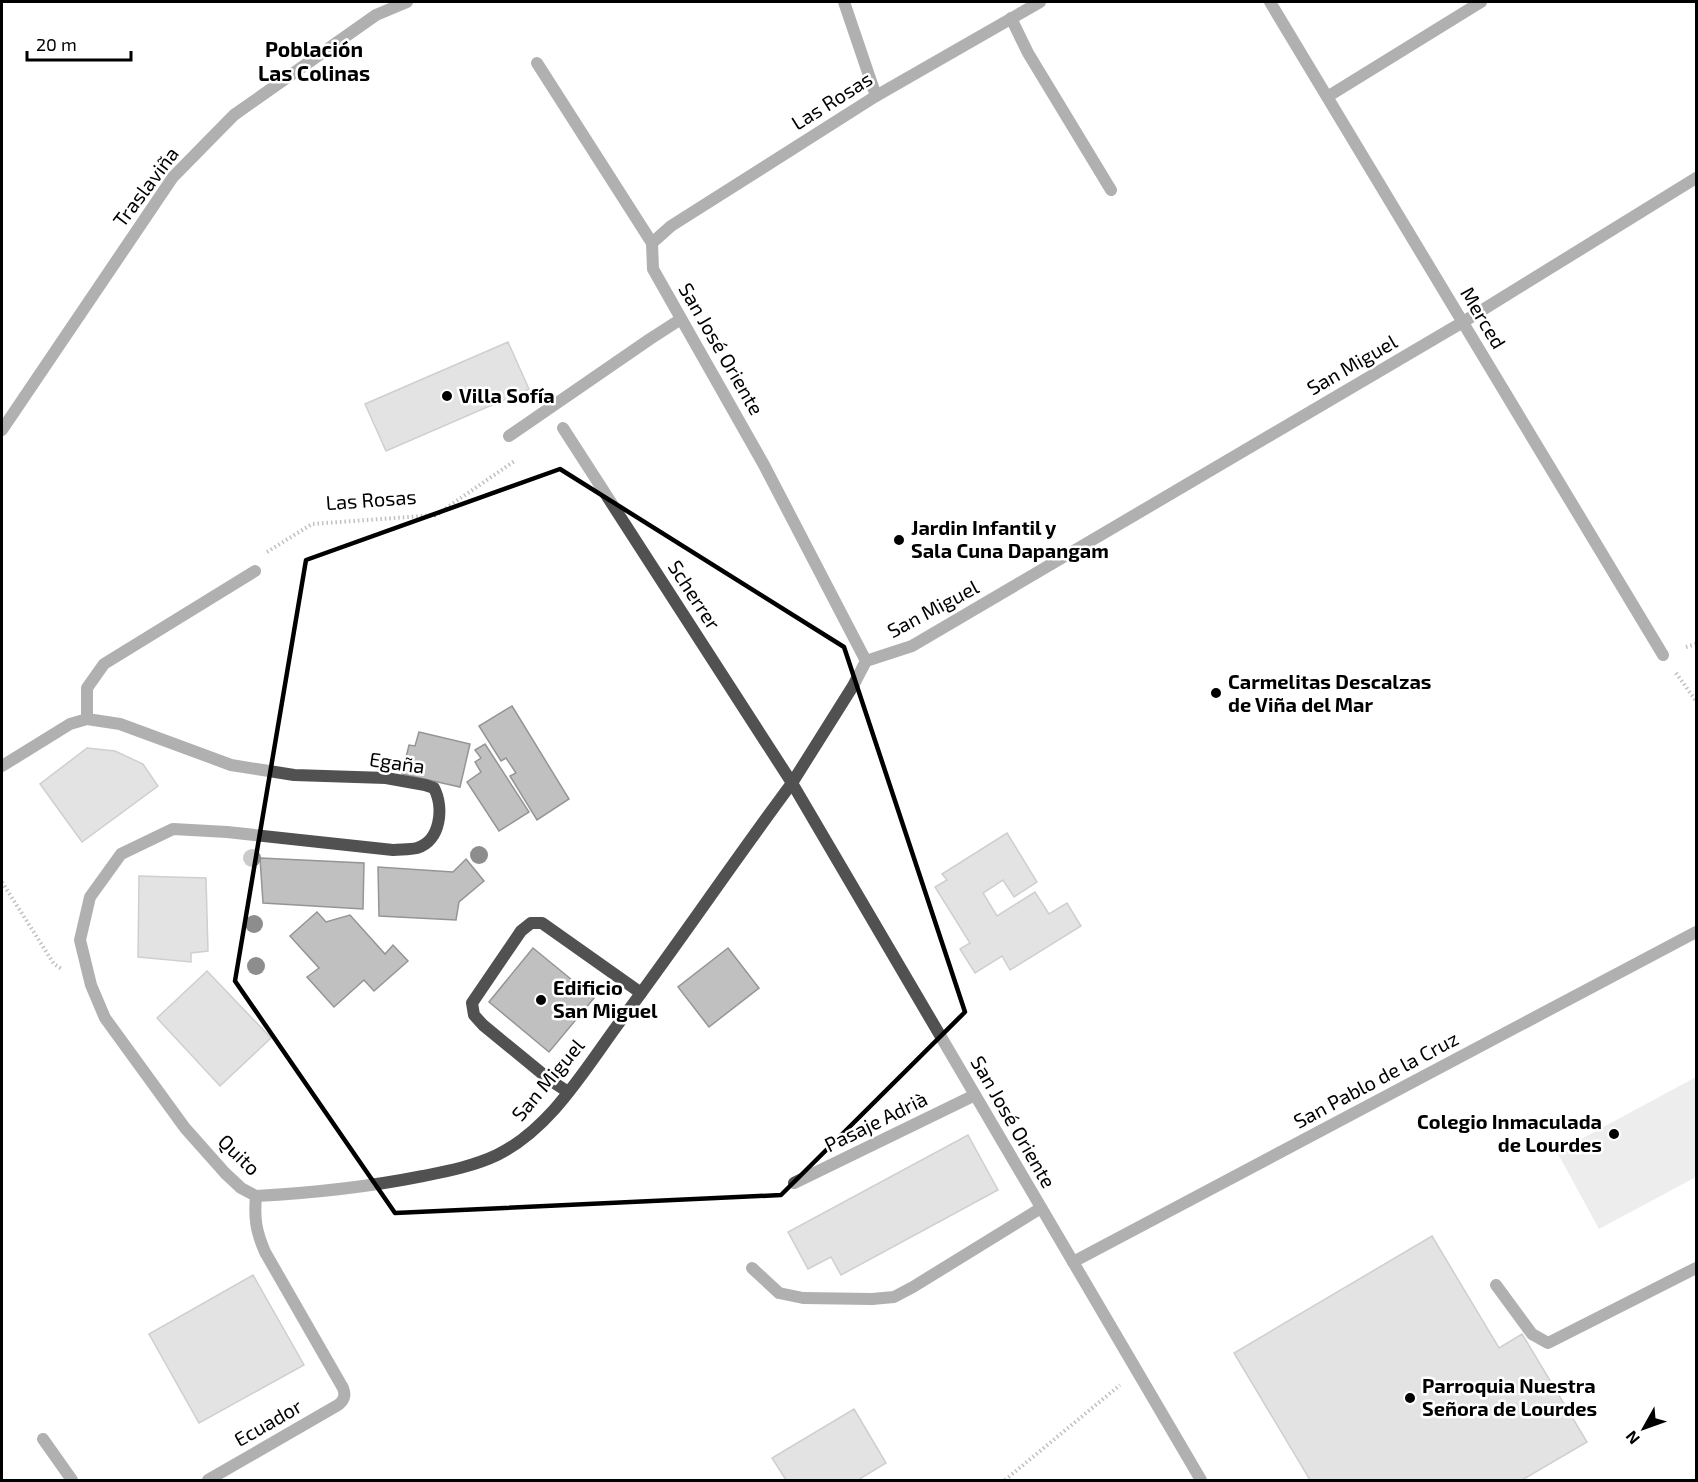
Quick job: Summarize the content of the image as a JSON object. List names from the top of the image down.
{
  "streets": {
    "street": [
      "Las Rosas",
      "Traslaviña",
      "Merced",
      "San José Oriente",
      "San Miguel",
      "Scherrer",
      "Egaña",
      "San Pablo de la Cruz",
      "Pasaje Adrià",
      "Quito",
      "Ecuador"
    ]
  },
  "crossings": [
    ["Las Rosas", "San José Oriente"],
    ["Merced", "San Miguel"],
    ["San José Oriente", "San Miguel"],
    ["San José Oriente", "Scherrer"],
    ["San José Oriente", "San Pablo de la Cruz"],
    ["San José Oriente", "Pasaje Adrià"],
    ["San Miguel", "Scherrer"],
    ["San Miguel", "Quito"],
    ["Egaña", "Quito"],
    ["Quito", "Ecuador"]
  ],
  "districts": ["Población Las Colinas"],
  "places": [
    "Villa Sofía",
    "Jardin Infantil y Sala Cuna Dapangam",
    "Carmelitas Descalzas de Viña del Mar",
    "Edificio San Miguel",
    "Colegio Inmaculada de Lourdes",
    "Parroquia Nuestra Señora de Lourdes"
  ],
  "scale_bar": "20 m",
  "north": "bottom left"
}
